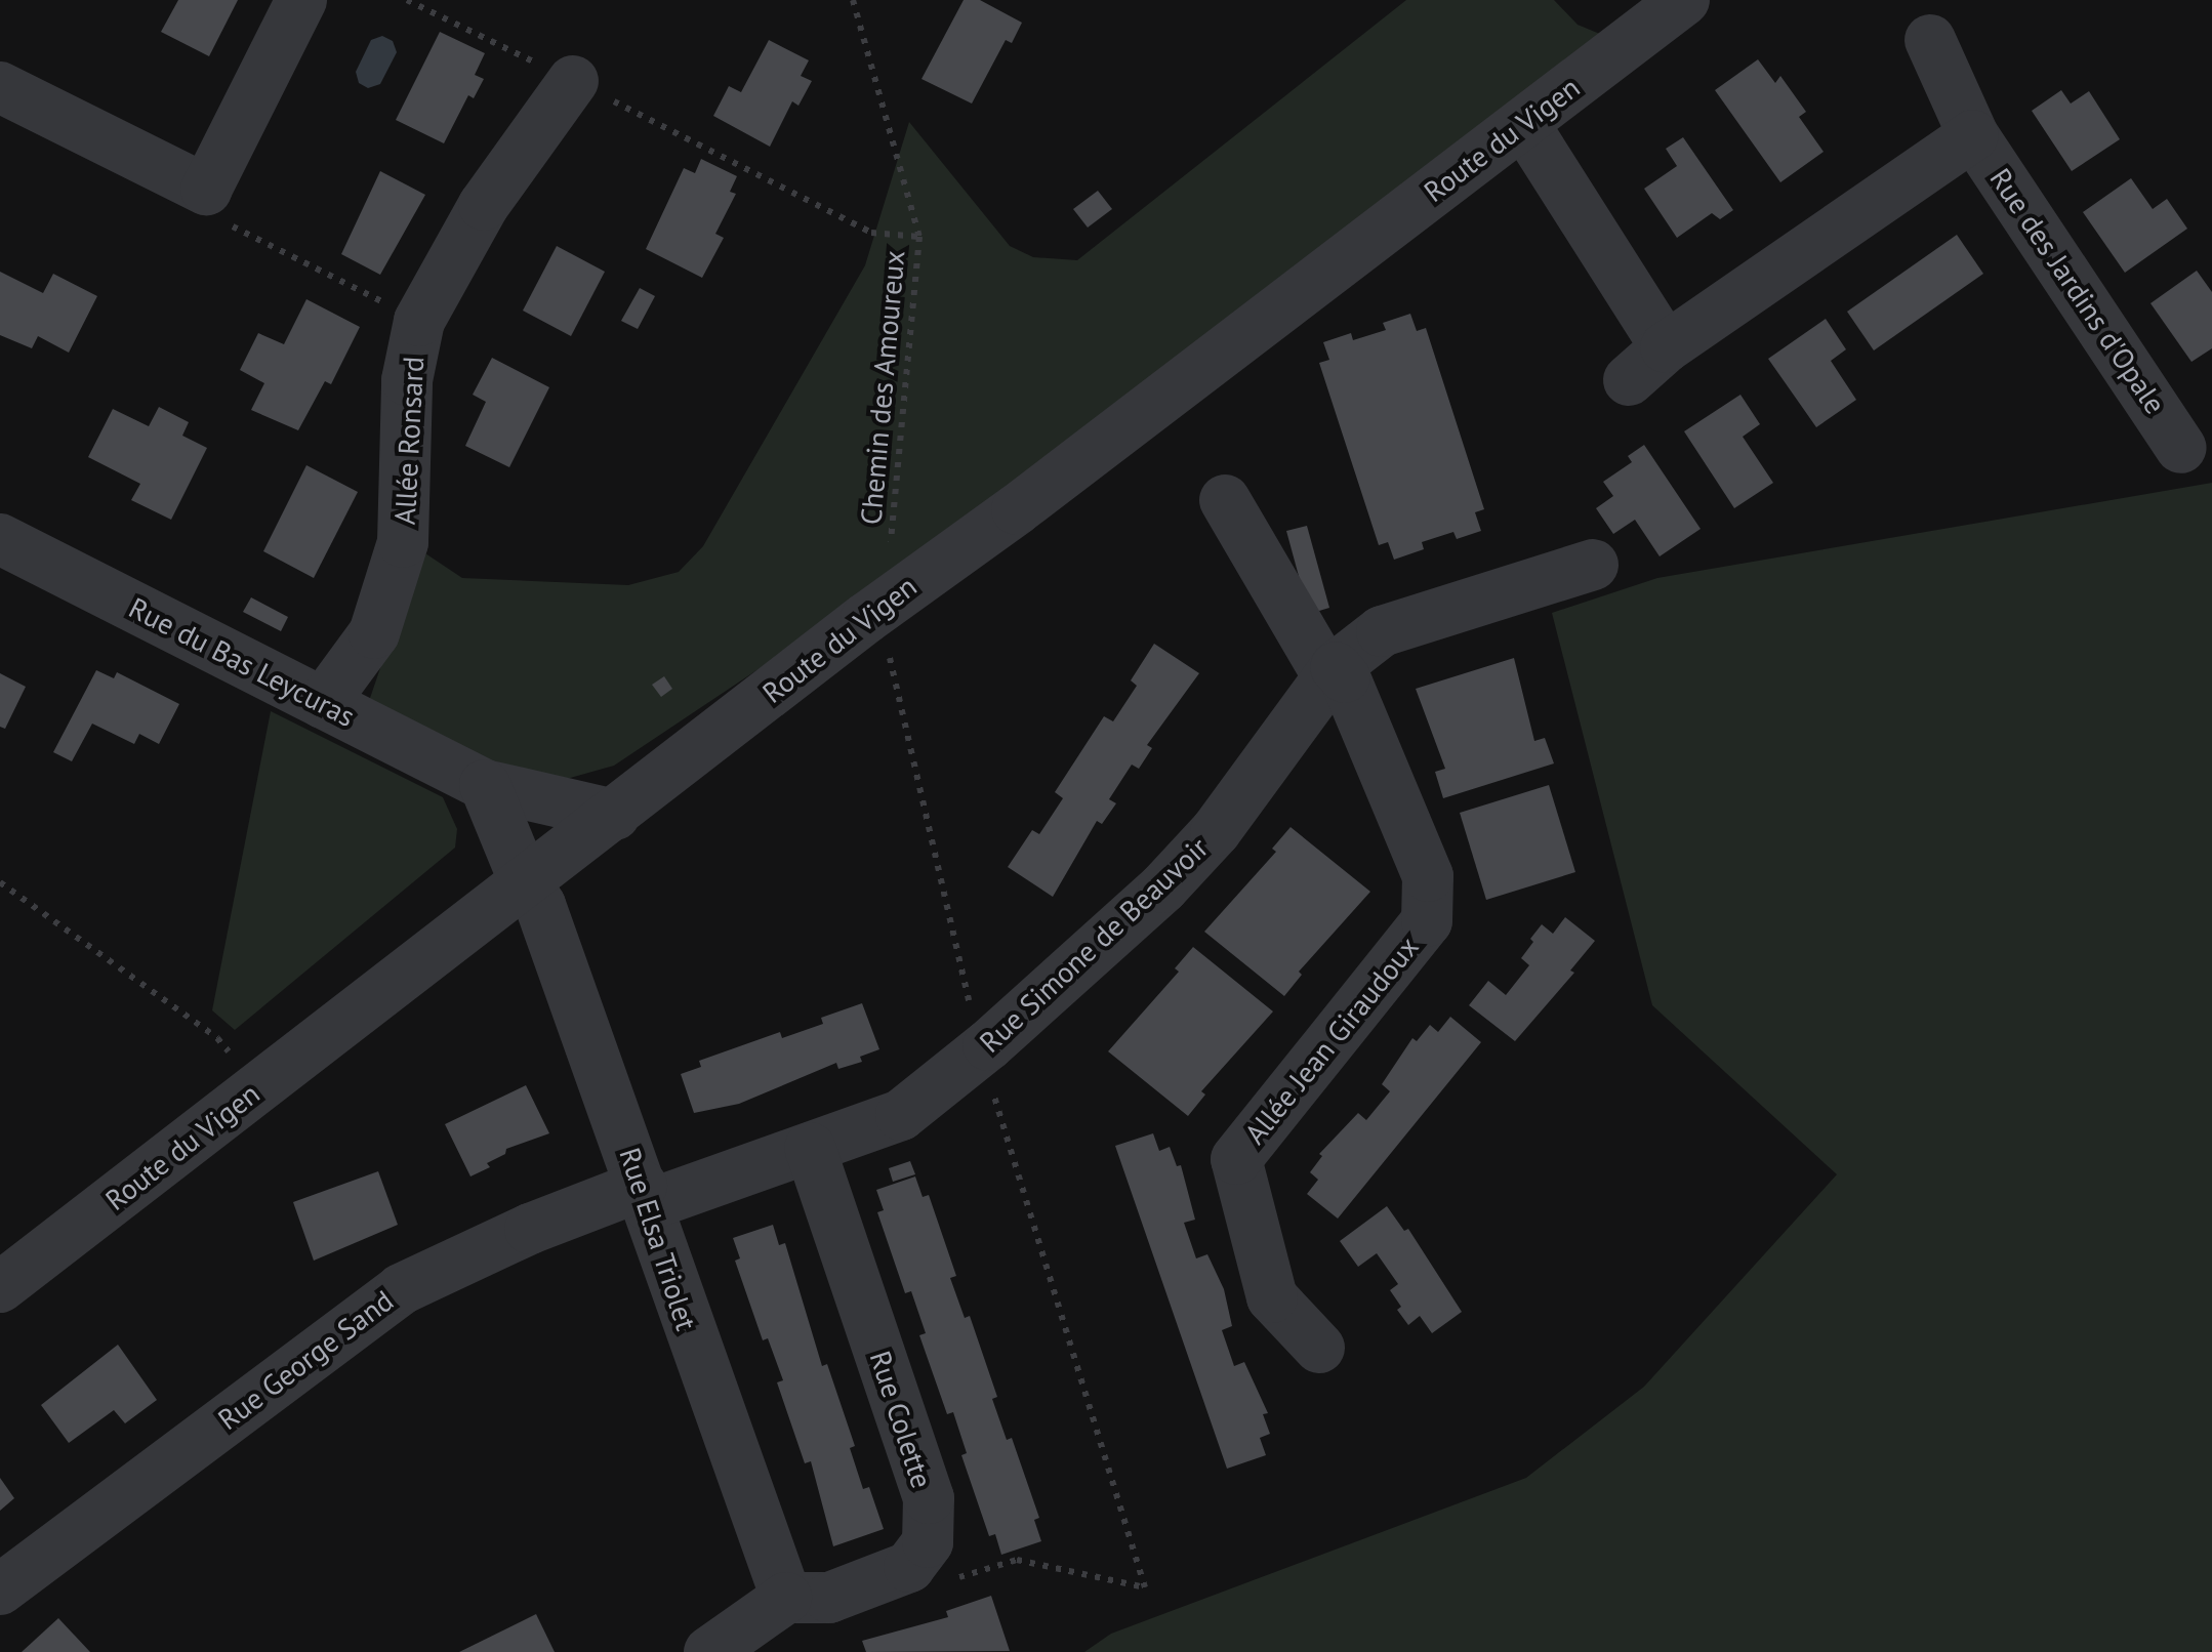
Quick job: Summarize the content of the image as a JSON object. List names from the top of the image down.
{
  "streets": {
    "street": [
      "Route du Vigen",
      "Rue des Jardins d'Opale",
      "Allée Ronsard",
      "Rue du Bas Leycuras",
      "Rue Simone de Beauvoir",
      "Allée Jean Giraudoux",
      "Rue Elsa Triolet",
      "Rue George Sand",
      "Rue Colette"
    ],
    "path": ["Chemin des Amoureux"]
  },
  "crossings": [
    ["Route du Vigen", "Chemin des Amoureux"],
    ["Route du Vigen", "Rue du Bas Leycuras"],
    ["Route du Vigen", "Rue Elsa Triolet"],
    ["Allée Ronsard", "Rue du Bas Leycuras"],
    ["Rue Simone de Beauvoir", "Allée Jean Giraudoux"],
    ["Rue Simone de Beauvoir", "Rue Elsa Triolet"],
    ["Rue Simone de Beauvoir", "Rue George Sand"],
    ["Rue Simone de Beauvoir", "Rue Colette"],
    ["Rue Elsa Triolet", "Rue George Sand"]
  ]
}
